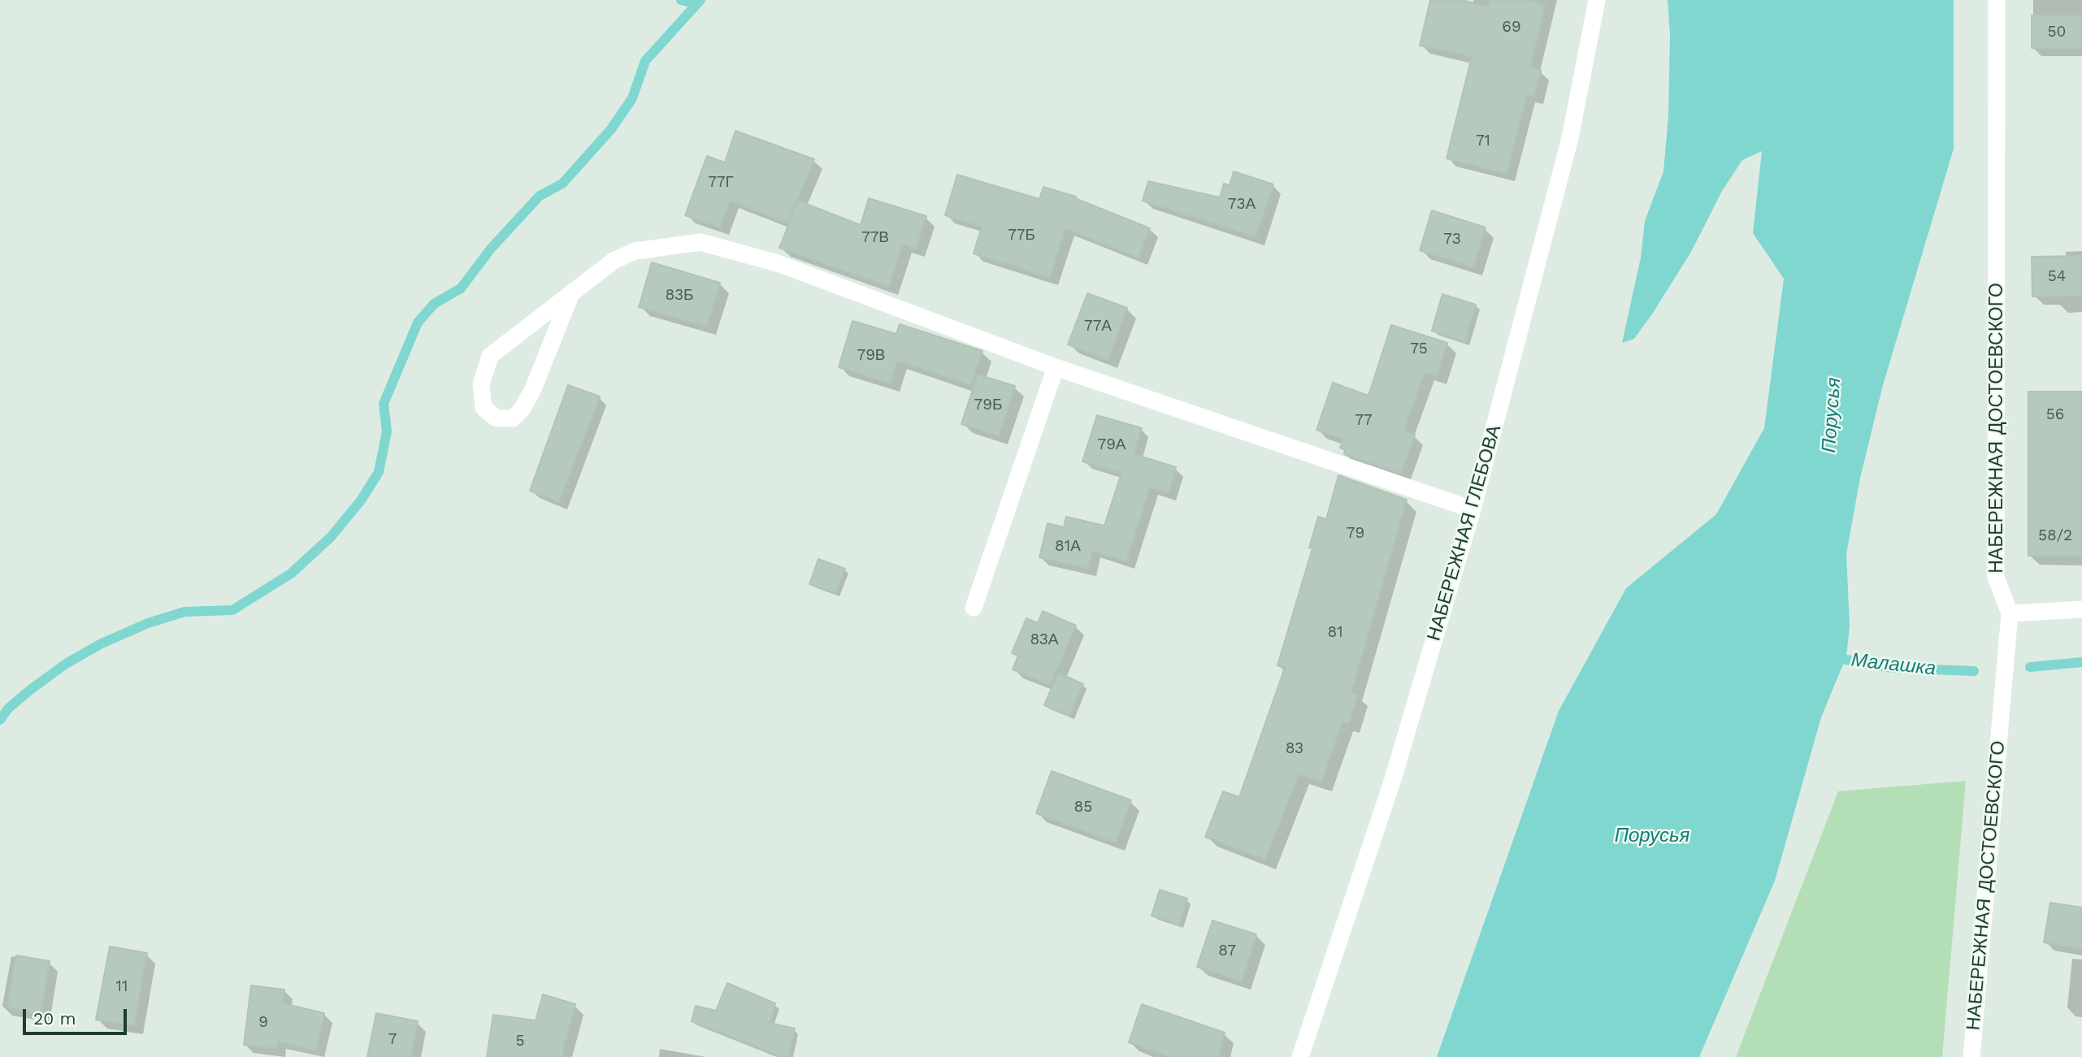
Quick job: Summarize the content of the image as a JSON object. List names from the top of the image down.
{
  "streets": {
    "street": ["НАБЕРЕЖНАЯ ДОСТОЕВСКОГО", "НАБЕРЕЖНАЯ ГЛЕБОВА"]
  },
  "water": ["Порусья", "Малашка"],
  "house_numbers": [
    "69",
    "50",
    "71",
    "77Г",
    "73А",
    "77Б",
    "77В",
    "73",
    "54",
    "83Б",
    "77А",
    "75",
    "79В",
    "79Б",
    "56",
    "77",
    "79А",
    "79",
    "58/2",
    "81А",
    "81",
    "83А",
    "83",
    "85",
    "87",
    "11",
    "9",
    "7",
    "5"
  ],
  "scale_bar": "20 m"
}
